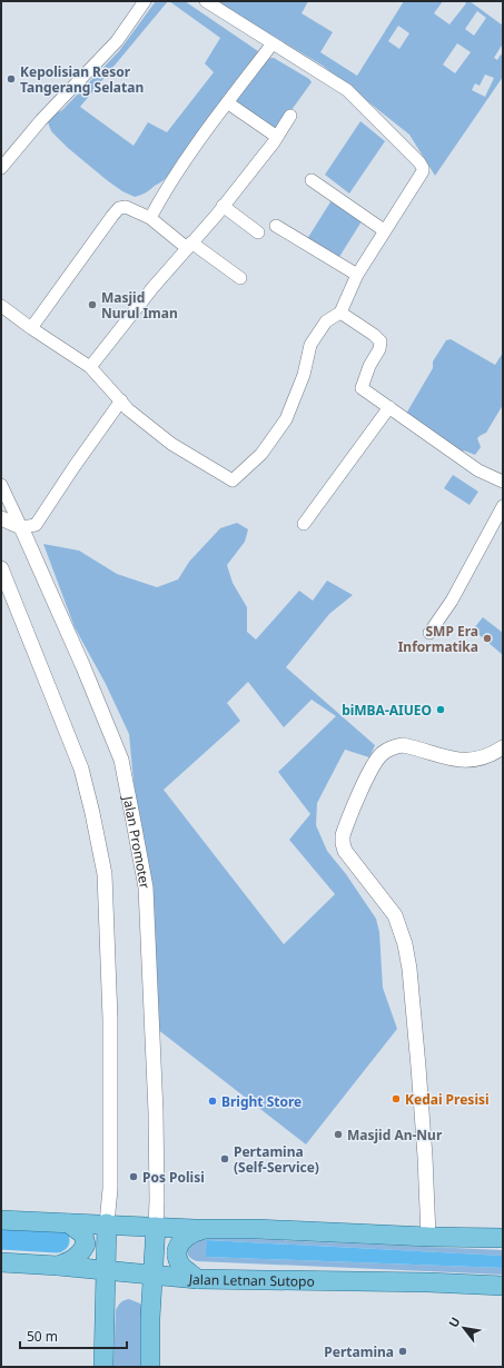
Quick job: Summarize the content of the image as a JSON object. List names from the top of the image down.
{
  "streets": {
    "main road": ["Jalan Letnan Sutopo"],
    "street": ["Jalan Promoter"]
  },
  "places": [
    "Kepolisian Resor Tangerang Selatan",
    "Masjid Nurul Iman",
    "SMP Era Informatika",
    "biMBA-AIUEO",
    "Kedai Presisi",
    "Bright Store",
    "Masjid An-Nur",
    "Pertamina (Self-Service)",
    "Pos Polisi",
    "Pertamina"
  ],
  "scale_bar": "50 m",
  "north": "top left"
}
